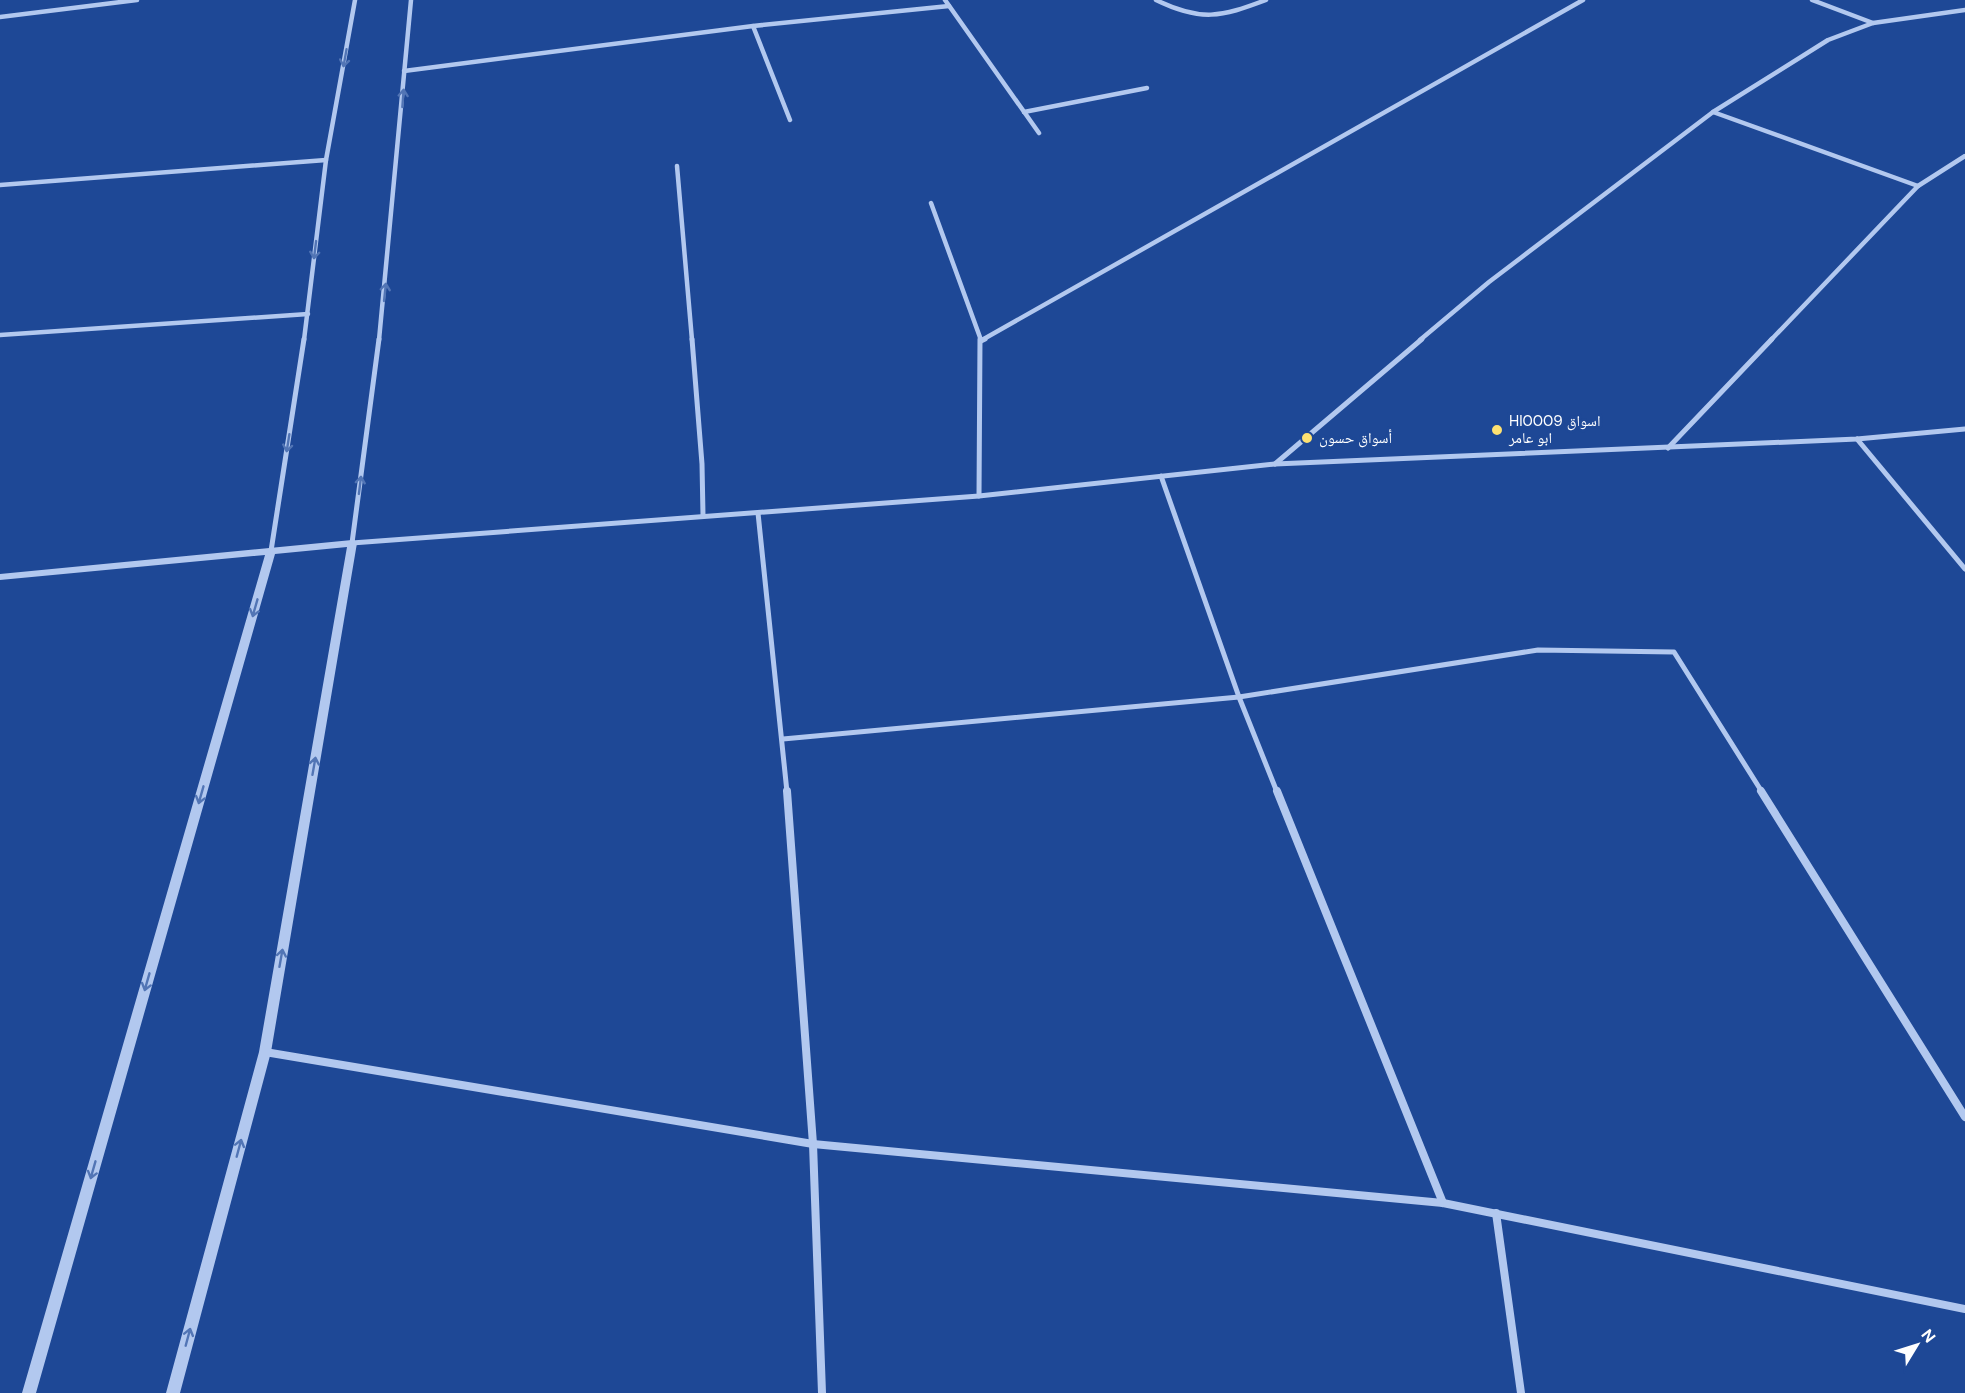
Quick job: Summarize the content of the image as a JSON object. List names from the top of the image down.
{
  "places": ["Hl0009 اسواق ابو عامر", "أسواق حسون"],
  "north": "top right"
}
